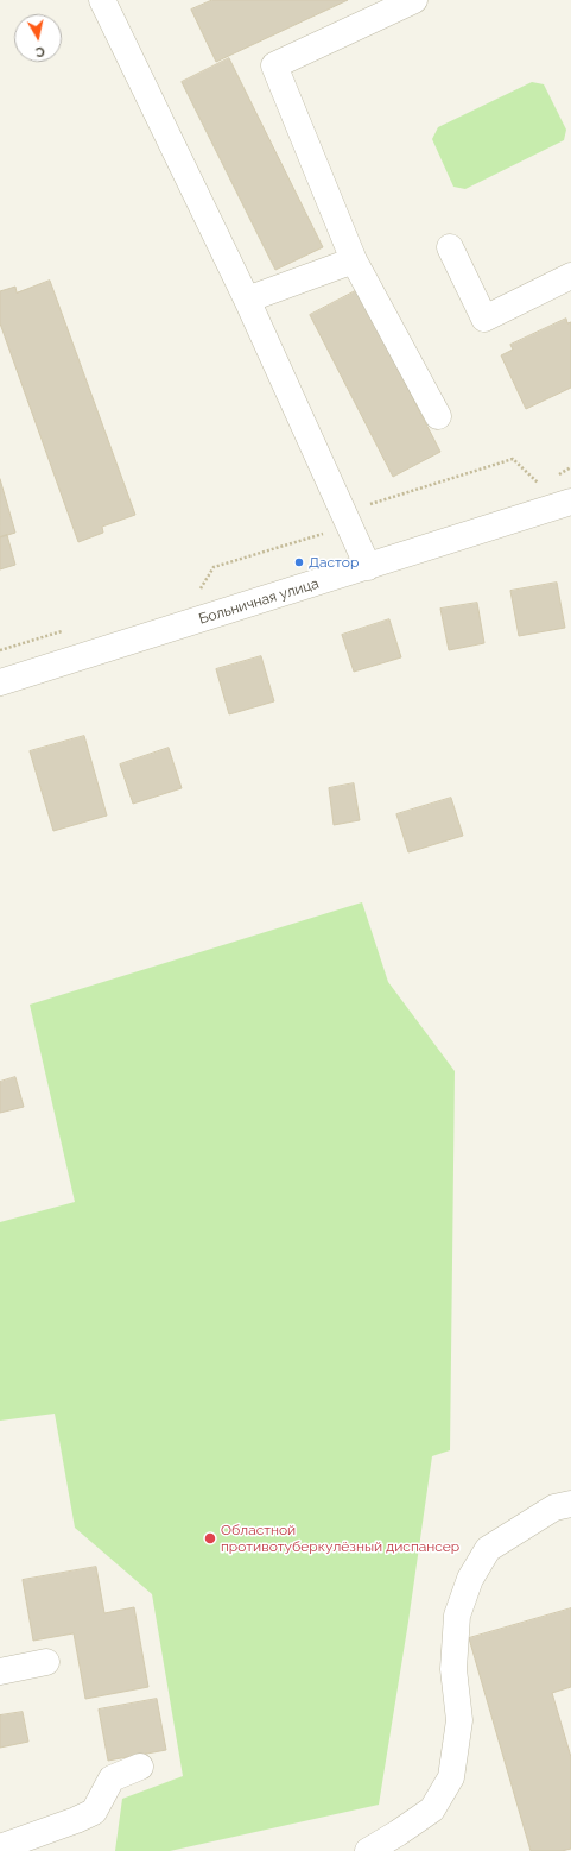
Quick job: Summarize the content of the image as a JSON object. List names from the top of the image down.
{
  "streets": {
    "street": ["Больничная улица"]
  },
  "places": ["Дастор", "Областной противотуберкулёзный диспансер"],
  "north": "bottom"
}
